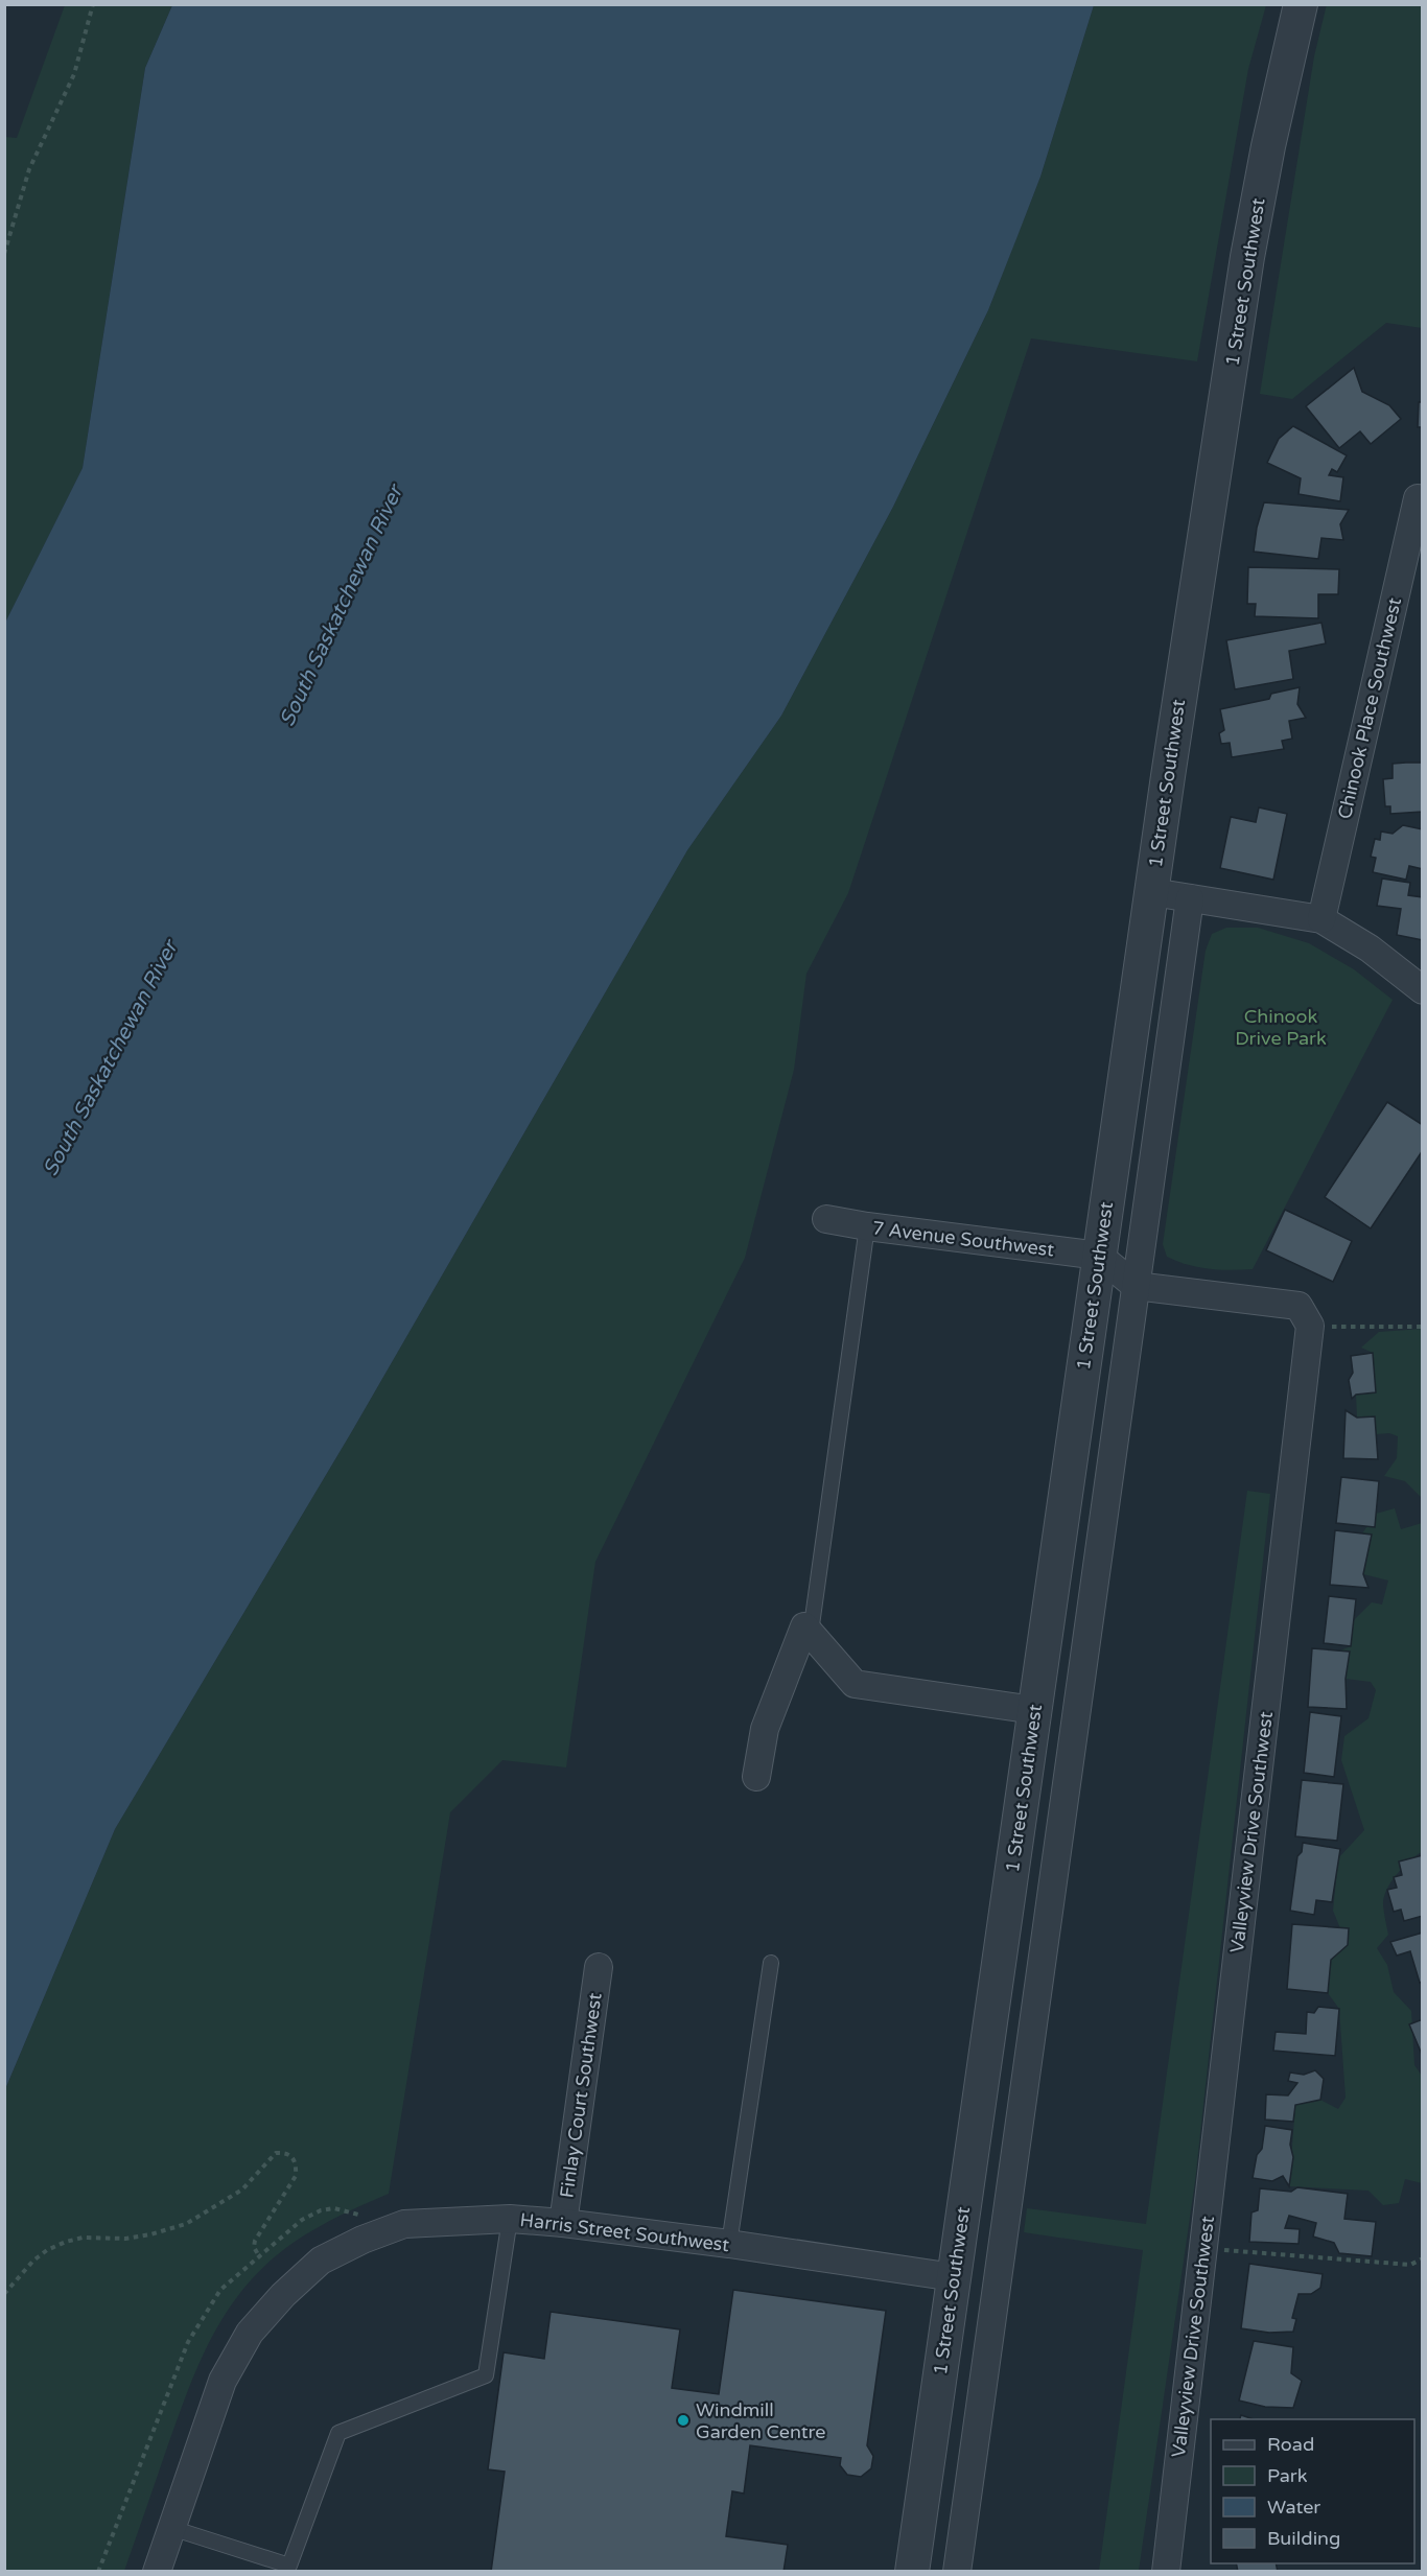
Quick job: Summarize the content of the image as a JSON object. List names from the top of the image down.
{
  "streets": {
    "street": [
      "1 Street Southwest",
      "Chinook Place Southwest",
      "7 Avenue Southwest",
      "Valleyview Drive Southwest",
      "Finlay Court Southwest",
      "Harris Street Southwest"
    ]
  },
  "crossings": [
    ["1 Street Southwest", "7 Avenue Southwest"],
    ["1 Street Southwest", "Harris Street Southwest"],
    ["Finlay Court Southwest", "Harris Street Southwest"]
  ],
  "water": ["South Saskatchewan River"],
  "parks": ["Chinook Drive Park"],
  "places": ["Windmill Garden Centre"],
  "legend": [
    "Road",
    "Park",
    "Water",
    "Building"
  ]
}
